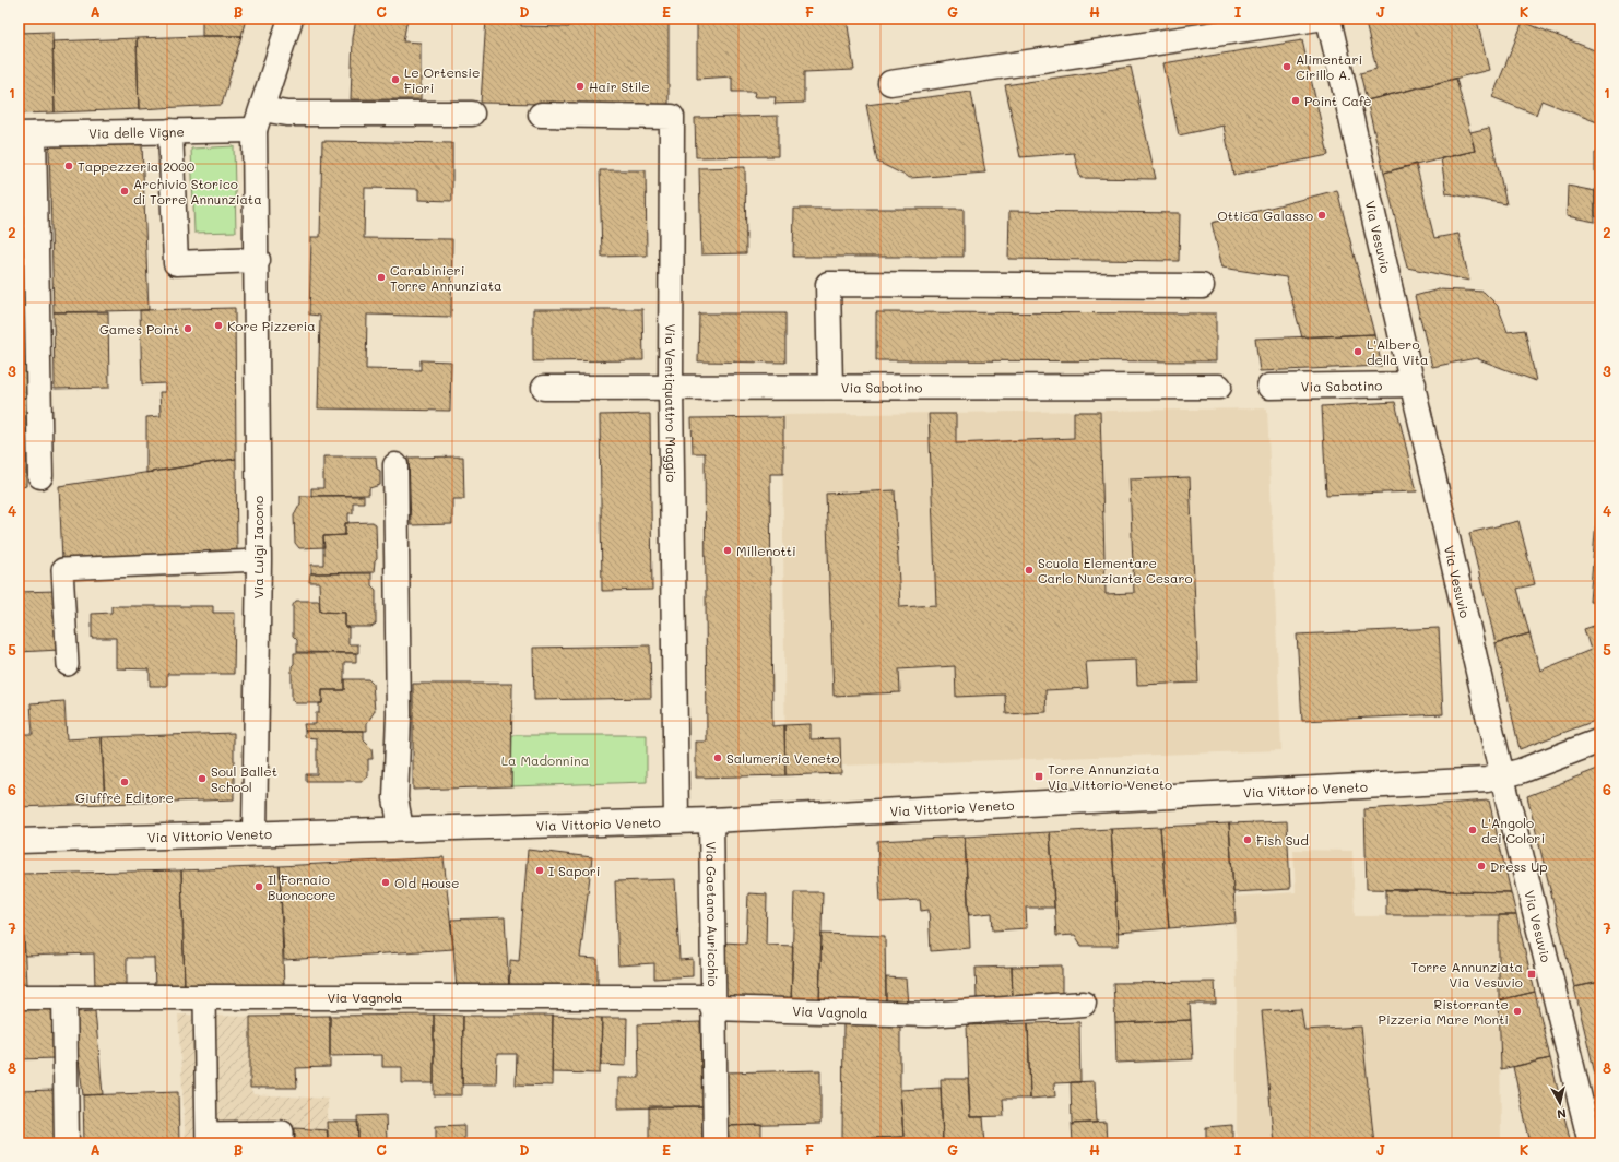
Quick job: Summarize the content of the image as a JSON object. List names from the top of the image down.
{
  "streets": {
    "street": [
      "Via delle Vigne",
      "Via Vesuvio",
      "Via Sabotino",
      "Via Ventiquattro Maggio",
      "Via Luigi Iacono",
      "Via Vittorio Veneto",
      "Via Gaetano Auricchio",
      "Via Vagnola"
    ]
  },
  "crossings": [
    ["Via delle Vigne", "Via Luigi Iacono"],
    ["Via Vesuvio", "Via Sabotino"],
    ["Via Vesuvio", "Via Vittorio Veneto"],
    ["Via Sabotino", "Via Ventiquattro Maggio"],
    ["Via Ventiquattro Maggio", "Via Vittorio Veneto"],
    ["Via Luigi Iacono", "Via Vittorio Veneto"],
    ["Via Vittorio Veneto", "Via Gaetano Auricchio"],
    ["Via Gaetano Auricchio", "Via Vagnola"]
  ],
  "parks": ["La Madonnina"],
  "places": {
    "other": [
      "Alimentari Cirillo A.",
      "Le Ortensie Fiori",
      "Hair Stile",
      "Point Cafè",
      "Tappezzeria 2000",
      "Archivio Storico di Torre Annunziata",
      "Ottica Galasso",
      "Carabinieri Torre Annunziata",
      "Kore Pizzeria",
      "Games Point",
      "L'Albero della Vita",
      "Millenotti",
      "Scuola Elementare Carlo Nunziante Cesaro",
      "Salumeria Veneto",
      "Soul Ballet School",
      "Giuffrè Editore",
      "L'Angolo dei Colori",
      "Fish Sud",
      "Dress Up",
      "I Sapori",
      "Old House",
      "Il Fornaio Buonocore",
      "Ristorrante Pizzeria Mare Monti"
    ],
    "transit": ["Torre Annunziata Via Vittorio Veneto", "Torre Annunziata Via Vesuvio"]
  },
  "north": "bottom",
  "grid": {
    "columns": [
      "A",
      "B",
      "C",
      "D",
      "E",
      "F",
      "G",
      "H",
      "I",
      "J",
      "K"
    ],
    "rows": [
      "1",
      "2",
      "3",
      "4",
      "5",
      "6",
      "7",
      "8"
    ]
  }
}
